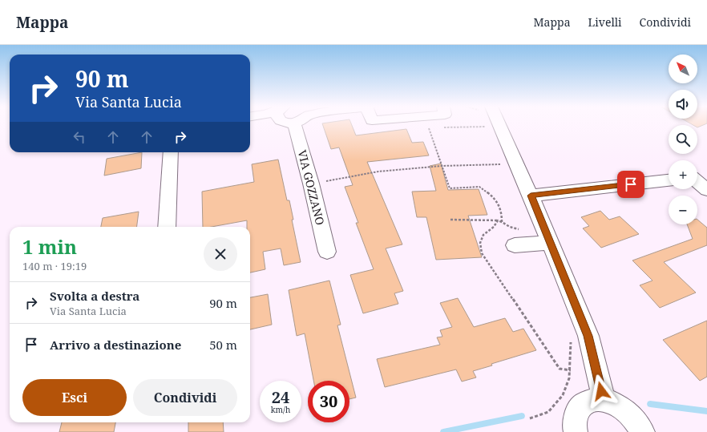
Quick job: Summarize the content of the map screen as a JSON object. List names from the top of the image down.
{
  "streets": {
    "street": ["VIA GOZZANO"]
  },
  "north": "top left",
  "page": {
    "header": "Mappa",
    "nav": ["Mappa", "Livelli", "Condividi"],
    "map_buttons": ["+", "−"],
    "turn": ["90 m", "Via Santa Lucia"],
    "heading": ["1 min", "140 m · 19:19"],
    "list": [
      {
        "name": "Svolta a destra",
        "note": "Via Santa Lucia",
        "value": "90 m"
      },
      {
        "name": "Arrivo a destinazione",
        "value": "50 m"
      }
    ],
    "buttons": ["Esci", "Condividi"],
    "speed": "24 km/h",
    "limit": "30"
  }
}
